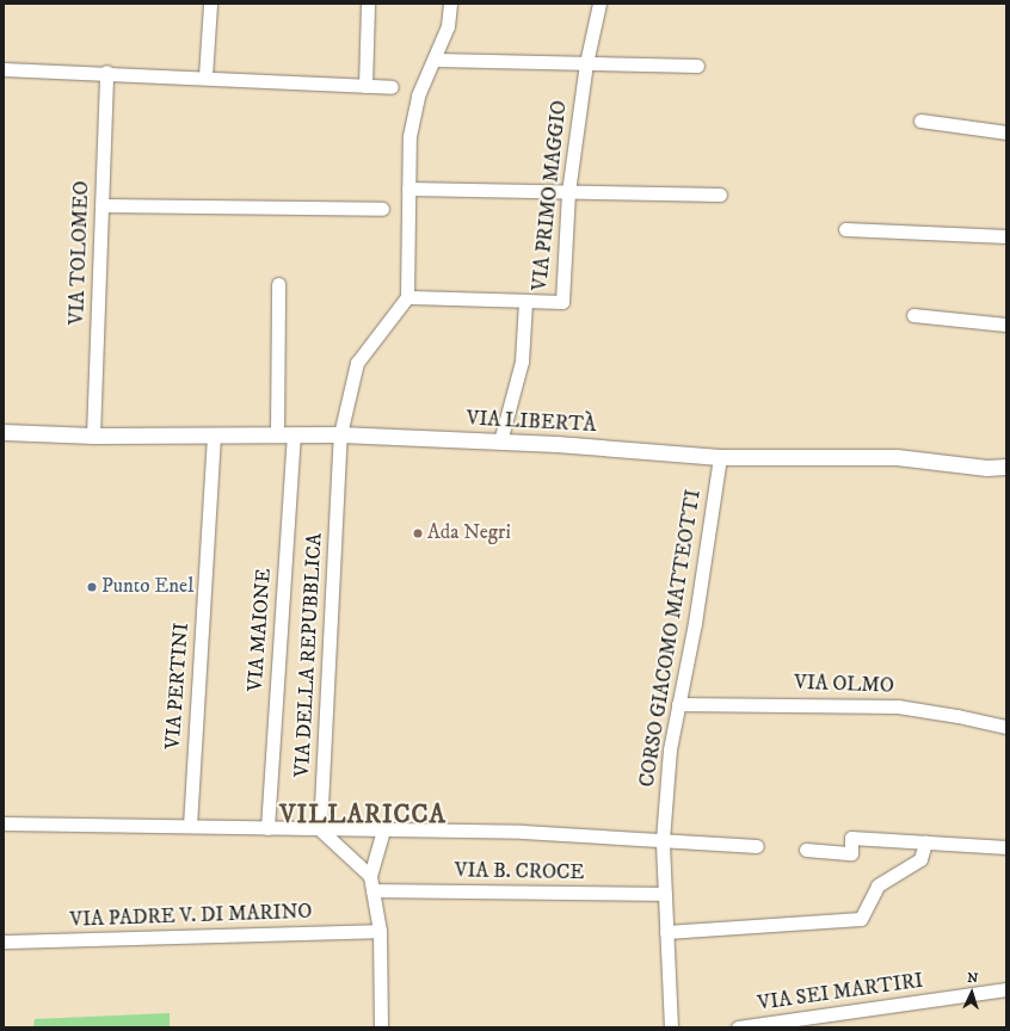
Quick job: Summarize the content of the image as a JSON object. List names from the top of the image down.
{
  "streets": {
    "street": [
      "VIA PRIMO MAGGIO",
      "VIA TOLOMEO",
      "VIA LIBERTÀ",
      "VIA MAIONE",
      "CORSO GIACOMO MATTEOTTI",
      "VIA DELLA REPUBBLICA",
      "VIA OLMO",
      "VIA PERTINI",
      "VIA B. CROCE",
      "VIA PADRE V. DI MARINO",
      "VIA SEI MARTIRI"
    ]
  },
  "crossings": [
    ["VIA PRIMO MAGGIO", "VIA LIBERTÀ"],
    ["VIA TOLOMEO", "VIA LIBERTÀ"],
    ["VIA LIBERTÀ", "VIA MAIONE"],
    ["VIA LIBERTÀ", "CORSO GIACOMO MATTEOTTI"],
    ["VIA LIBERTÀ", "VIA DELLA REPUBBLICA"],
    ["VIA LIBERTÀ", "VIA PERTINI"],
    ["CORSO GIACOMO MATTEOTTI", "VIA OLMO"],
    ["CORSO GIACOMO MATTEOTTI", "VIA B. CROCE"]
  ],
  "districts": ["VILLARICCA"],
  "places": ["Ada Negri", "Punto Enel"],
  "north": "top"
}
